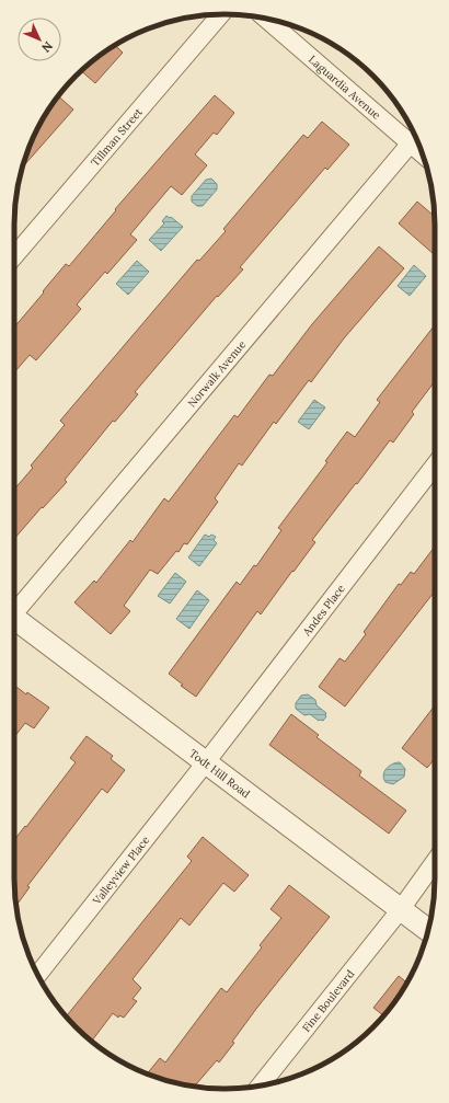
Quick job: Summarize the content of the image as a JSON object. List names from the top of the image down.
{
  "streets": {
    "street": [
      "Laguardia Avenue",
      "Tillman Street",
      "Norwalk Avenue",
      "Andes Place",
      "Todt Hill Road",
      "Valleyview Place",
      "Fine Boulevard"
    ]
  },
  "crossings": [
    ["Andes Place", "Todt Hill Road"],
    ["Andes Place", "Valleyview Place"],
    ["Todt Hill Road", "Valleyview Place"],
    ["Todt Hill Road", "Fine Boulevard"]
  ],
  "north": "bottom right"
}
